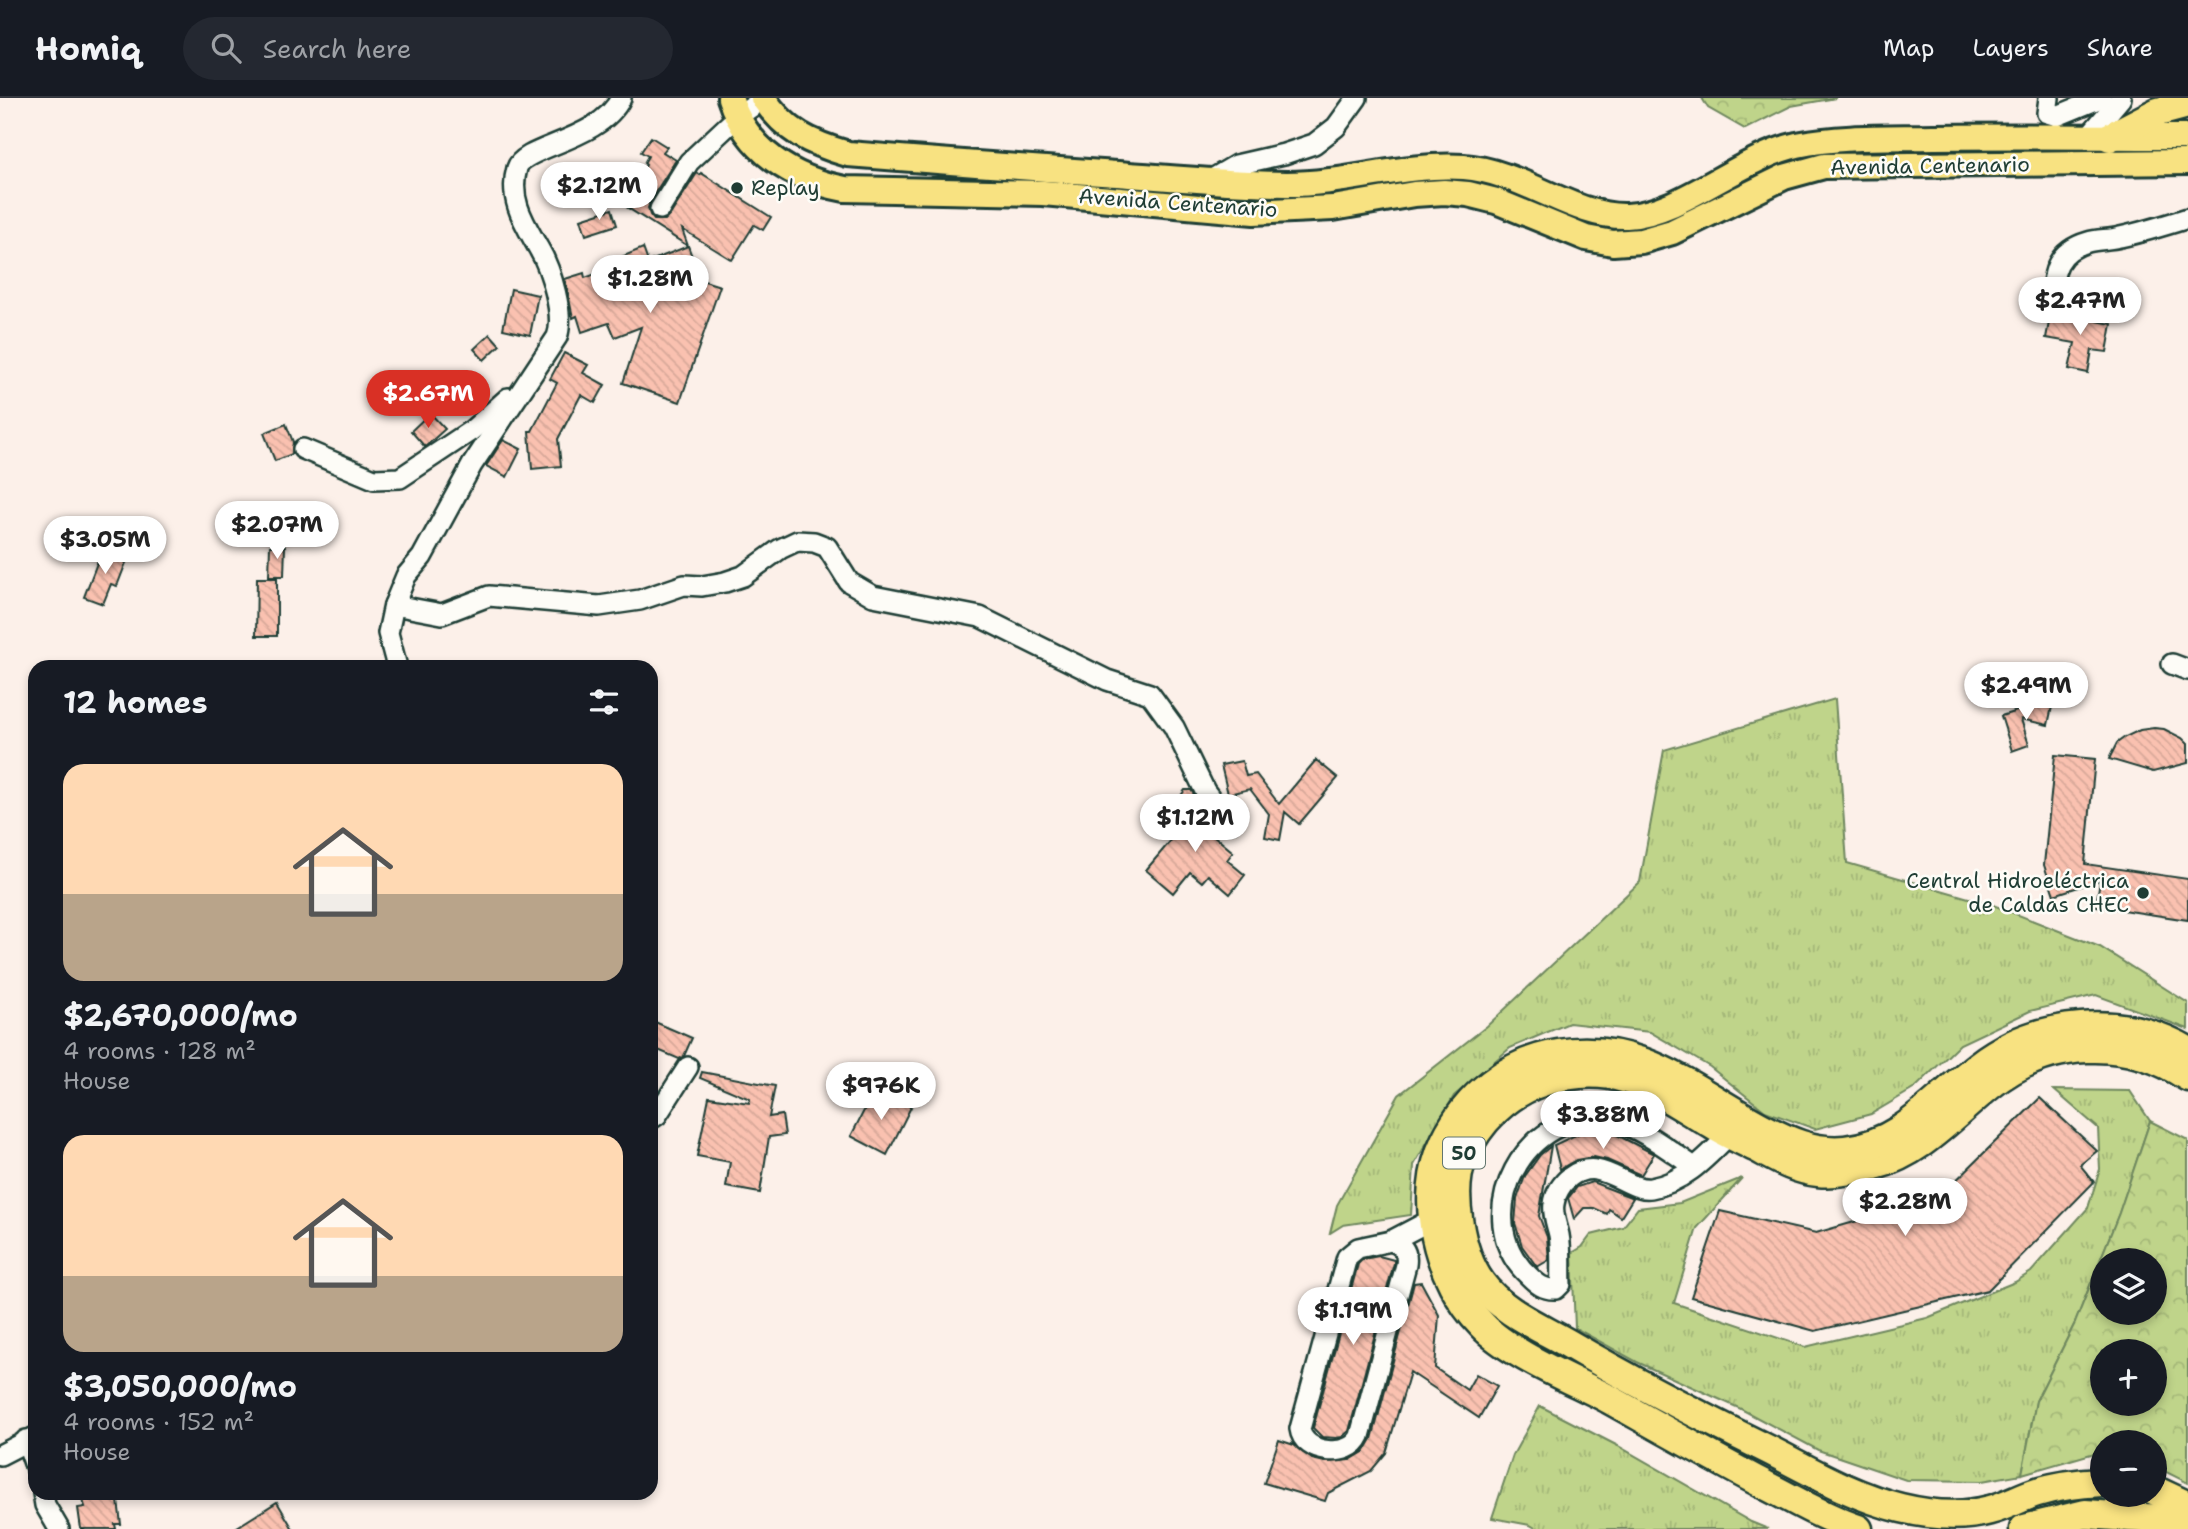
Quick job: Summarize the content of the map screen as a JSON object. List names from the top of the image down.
{
  "streets": {
    "highway": ["50"],
    "main road": ["Avenida Centenario"]
  },
  "places": ["Replay", "Central Hidroeléctrica de Caldas CHEC"],
  "page": {
    "header": "Homiq",
    "search": "Search here",
    "nav": ["Map", "Layers", "Share"],
    "price": [
      "$2.12M",
      "$1.28M",
      "$2.47M",
      "$2.67M",
      "$2.07M",
      "$3.05M",
      "$2.49M",
      "$1.12M",
      "$976K",
      "$3.88M",
      "$2.28M",
      "$1.19M"
    ],
    "heading": "12 homes",
    "list": [
      {
        "name": "$2,670,000/mo",
        "note": "4 rooms · 128 m² · House"
      },
      {
        "name": "$3,050,000/mo",
        "note": "4 rooms · 152 m² · House"
      }
    ],
    "map_buttons": ["+", "−"]
  }
}
